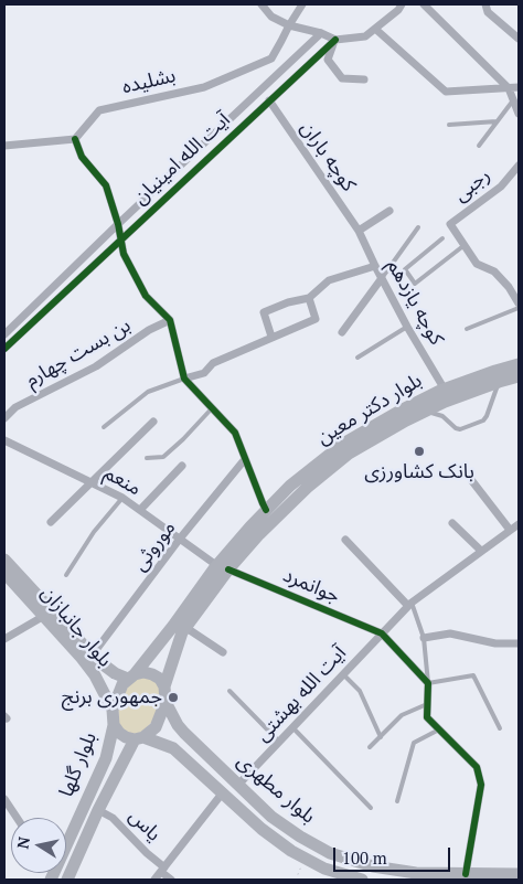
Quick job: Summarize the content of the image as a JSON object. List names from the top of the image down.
{
  "streets": {
    "main road": [
      "بلوار دکتر معین",
      "بلوار جانبازان",
      "بلوار گلها",
      "بلوار مطهری"
    ],
    "street": [
      "بشلیده",
      "کوچه باران",
      "آیت الله امینیان",
      "رجبی",
      "کوچه یازدهم",
      "بن بست چهارم",
      "منعم",
      "موروثی",
      "جوانمرد",
      "آیت الله بهشتی",
      "یاس"
    ]
  },
  "crossings": [
    ["کوچه باران", "آیت الله امینیان"],
    ["کوچه باران", "کوچه یازدهم"],
    ["کوچه یازدهم", "بلوار دکتر معین"],
    ["بلوار دکتر معین", "منعم"],
    ["بلوار دکتر معین", "جوانمرد"],
    ["بلوار دکتر معین", "بلوار جانبازان"],
    ["بلوار دکتر معین", "بلوار گلها"],
    ["بلوار دکتر معین", "بلوار مطهری"],
    ["منعم", "موروثی"],
    ["منعم", "جوانمرد"],
    ["موروثی", "بلوار جانبازان"],
    ["جوانمرد", "آیت الله بهشتی"],
    ["بلوار جانبازان", "بلوار گلها"],
    ["بلوار جانبازان", "بلوار مطهری"],
    ["آیت الله بهشتی", "بلوار مطهری"],
    ["بلوار گلها", "بلوار مطهری"],
    ["بلوار گلها", "یاس"]
  ],
  "places": ["بانک کشاورزی", "جمهوری برنج"],
  "scale_bar": "100 m",
  "north": "left"
}
